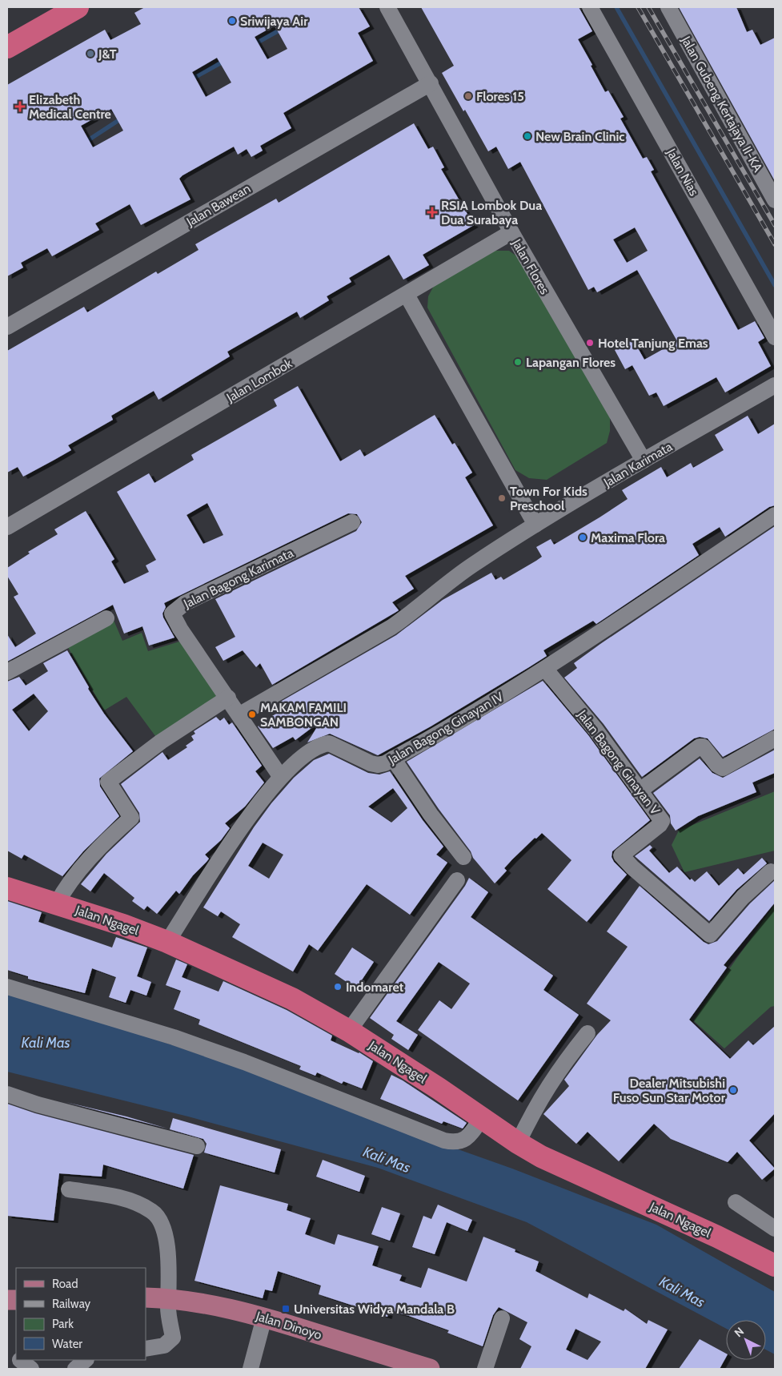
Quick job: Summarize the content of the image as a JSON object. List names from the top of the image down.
{
  "streets": {
    "highway": ["Jalan Ngagel"],
    "main road": ["Jalan Dinoyo"],
    "street": [
      "Jalan Gubeng Kertajaya II-KA",
      "Jalan Nias",
      "Jalan Bawean",
      "Jalan Flores",
      "Jalan Lombok",
      "Jalan Karimata",
      "Jalan Bagong Karimata",
      "Jalan Bagong Ginayan IV",
      "Jalan Bagong Ginayan V"
    ]
  },
  "crossings": [
    ["Jalan Bawean", "Jalan Flores"],
    ["Jalan Flores", "Jalan Lombok"],
    ["Jalan Flores", "Jalan Karimata"],
    ["Jalan Karimata", "Jalan Bagong Karimata"],
    ["Jalan Bagong Karimata", "Jalan Bagong Ginayan IV"],
    ["Jalan Bagong Ginayan IV", "Jalan Bagong Ginayan V"],
    ["Jalan Bagong Ginayan IV", "Jalan Ngagel"]
  ],
  "water": ["Kali Mas"],
  "places": {
    "other": [
      "Sriwijaya Air",
      "J&T",
      "Flores 15",
      "New Brain Clinic",
      "Hotel Tanjung Emas",
      "Lapangan Flores",
      "Town For Kids Preschool",
      "Maxima Flora",
      "MAKAM FAMILI SAMBONGAN",
      "Indomaret",
      "Dealer Mitsubishi Fuso Sun Star Motor"
    ],
    "health": ["Elizabeth Medical Centre", "RSIA Lombok Dua Dua Surabaya"],
    "transit": ["Universitas Widya Mandala B"]
  },
  "legend": [
    "Road",
    "Railway",
    "Park",
    "Water"
  ],
  "north": "top left"
}
